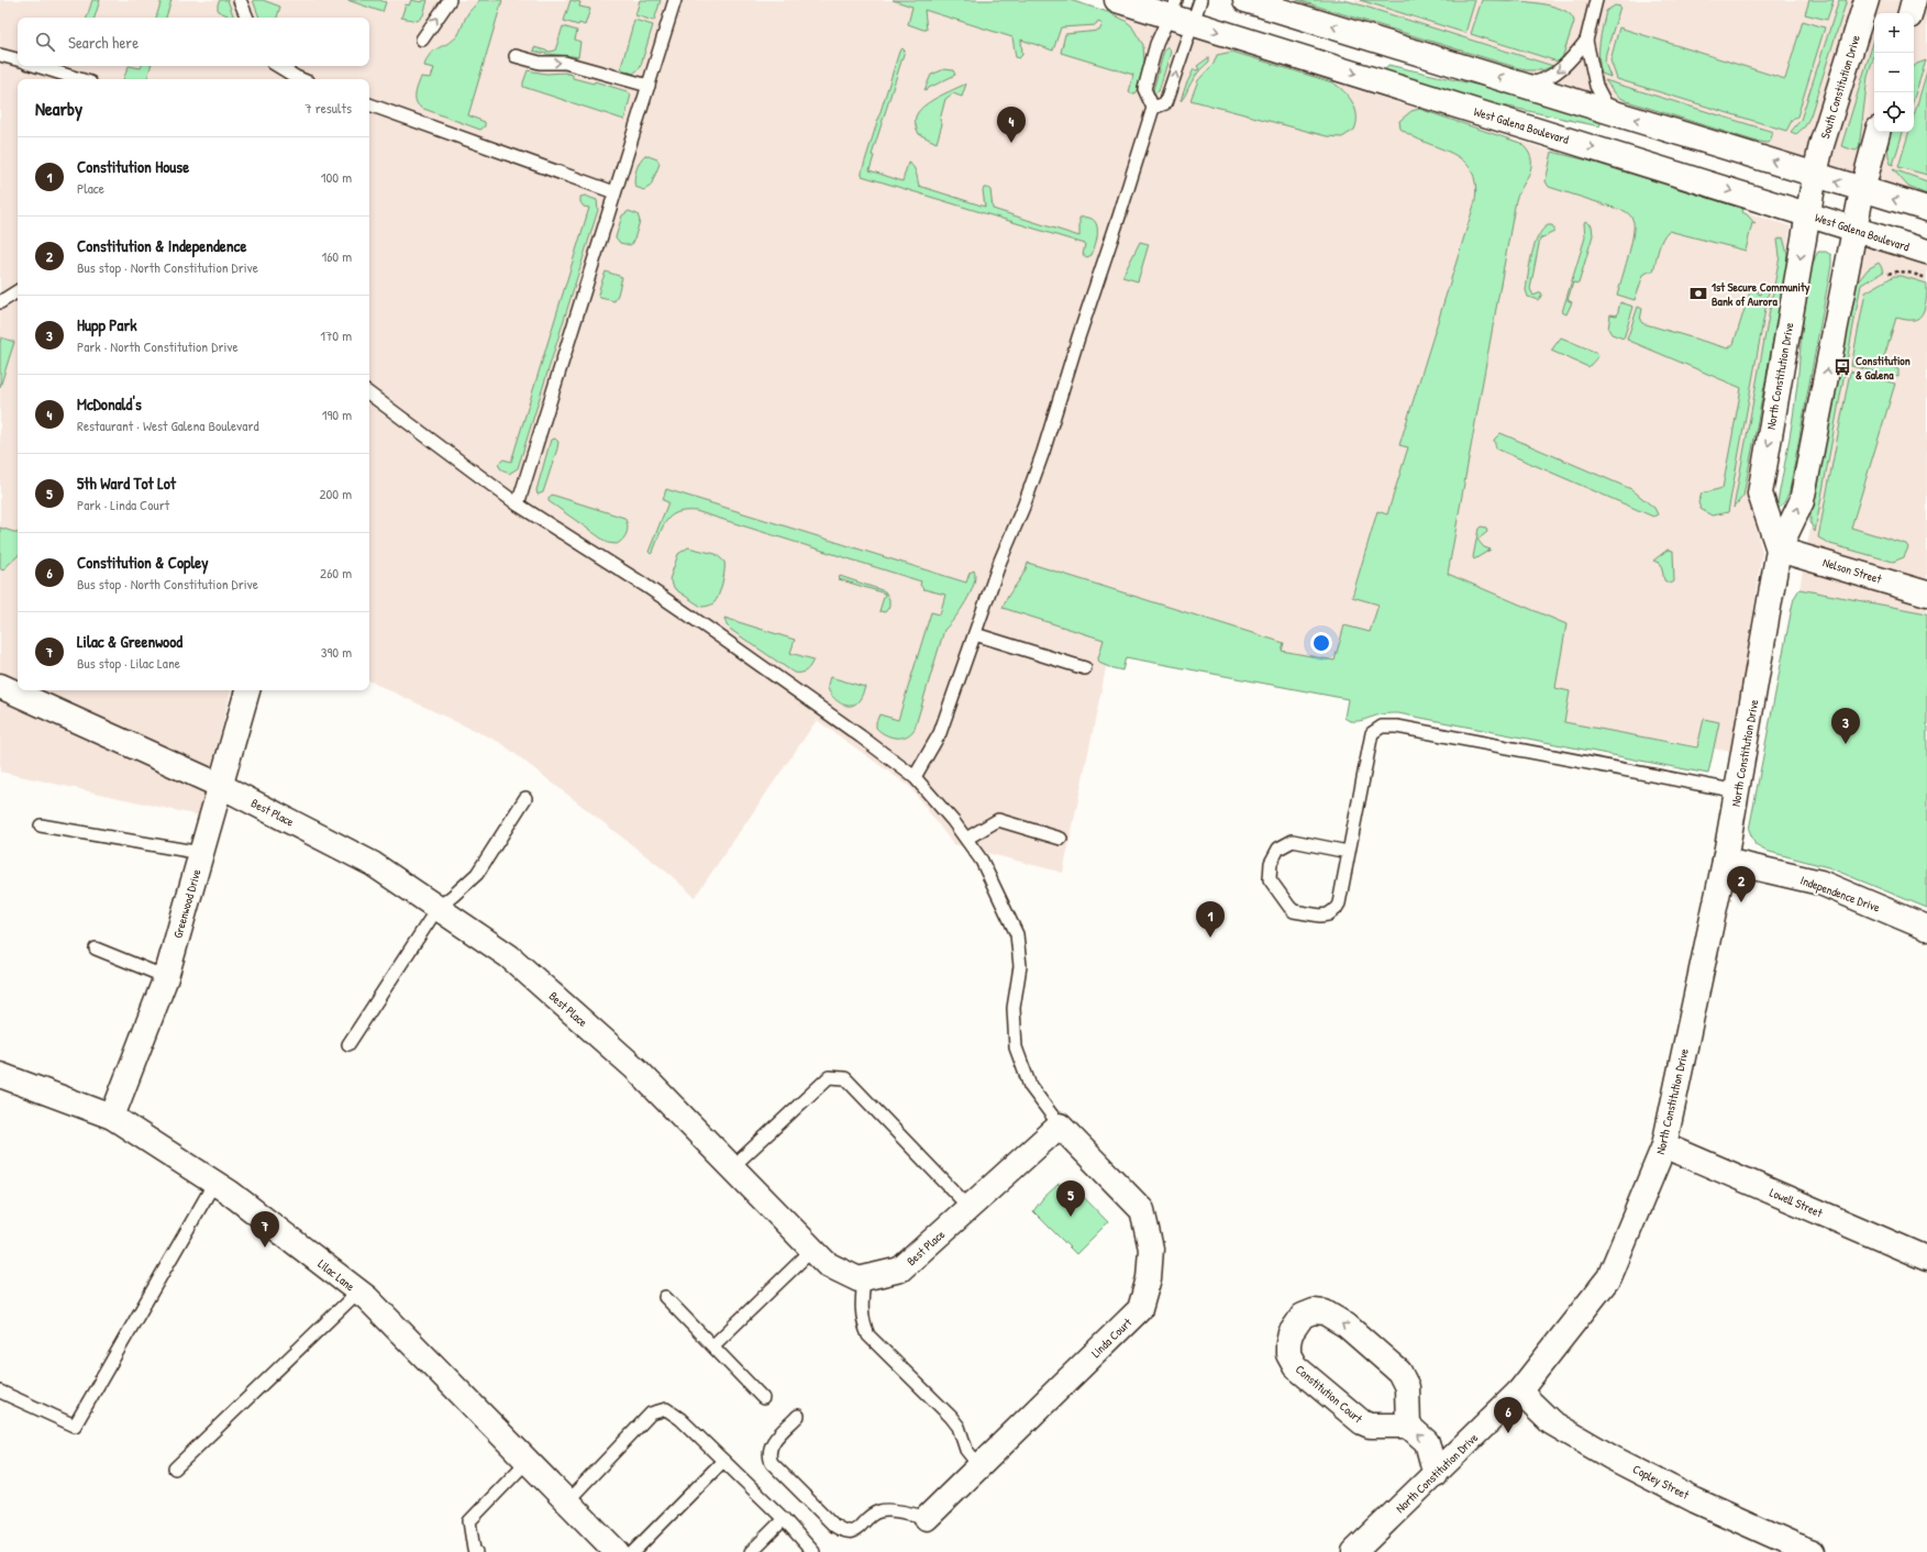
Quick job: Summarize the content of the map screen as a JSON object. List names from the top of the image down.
{
  "streets": {
    "street": [
      "South Constitution Drive",
      "West Galena Boulevard",
      "North Constitution Drive",
      "Nelson Street",
      "Best Place",
      "Independence Drive",
      "Greenwood Drive",
      "Lowell Street",
      "Lilac Lane",
      "Linda Court",
      "Constitution Court",
      "Copley Street"
    ]
  },
  "crossings": [
    ["South Constitution Drive", "North Constitution Drive"],
    ["West Galena Boulevard", "North Constitution Drive"],
    ["North Constitution Drive", "Nelson Street"],
    ["North Constitution Drive", "Independence Drive"],
    ["North Constitution Drive", "Lowell Street"],
    ["North Constitution Drive", "Copley Street"],
    ["Best Place", "Greenwood Drive"],
    ["Best Place", "Linda Court"],
    ["Greenwood Drive", "Lilac Lane"]
  ],
  "places": {
    "bank": ["1st Secure Community Bank of Aurora"],
    "bus stop": ["Constitution & Galena"]
  },
  "page": {
    "map_buttons": ["+", "−"],
    "search": "Search here",
    "heading": ["Nearby", "7 results"],
    "pins": [
      "4",
      "3",
      "2",
      "1",
      "5",
      "7",
      "6"
    ],
    "list": [
      {
        "mark": "1",
        "name": "Constitution House",
        "note": "Place",
        "value": "100 m"
      },
      {
        "mark": "2",
        "name": "Constitution & Independence",
        "note": "Bus stop · North Constitution Drive",
        "value": "160 m"
      },
      {
        "mark": "3",
        "name": "Hupp Park",
        "note": "Park · North Constitution Drive",
        "value": "170 m"
      },
      {
        "mark": "4",
        "name": "McDonald's",
        "note": "Restaurant · West Galena Boulevard",
        "value": "190 m"
      },
      {
        "mark": "5",
        "name": "5th Ward Tot Lot",
        "note": "Park · Linda Court",
        "value": "200 m"
      },
      {
        "mark": "6",
        "name": "Constitution & Copley",
        "note": "Bus stop · North Constitution Drive",
        "value": "260 m"
      },
      {
        "mark": "7",
        "name": "Lilac & Greenwood",
        "note": "Bus stop · Lilac Lane",
        "value": "390 m"
      }
    ]
  }
}
